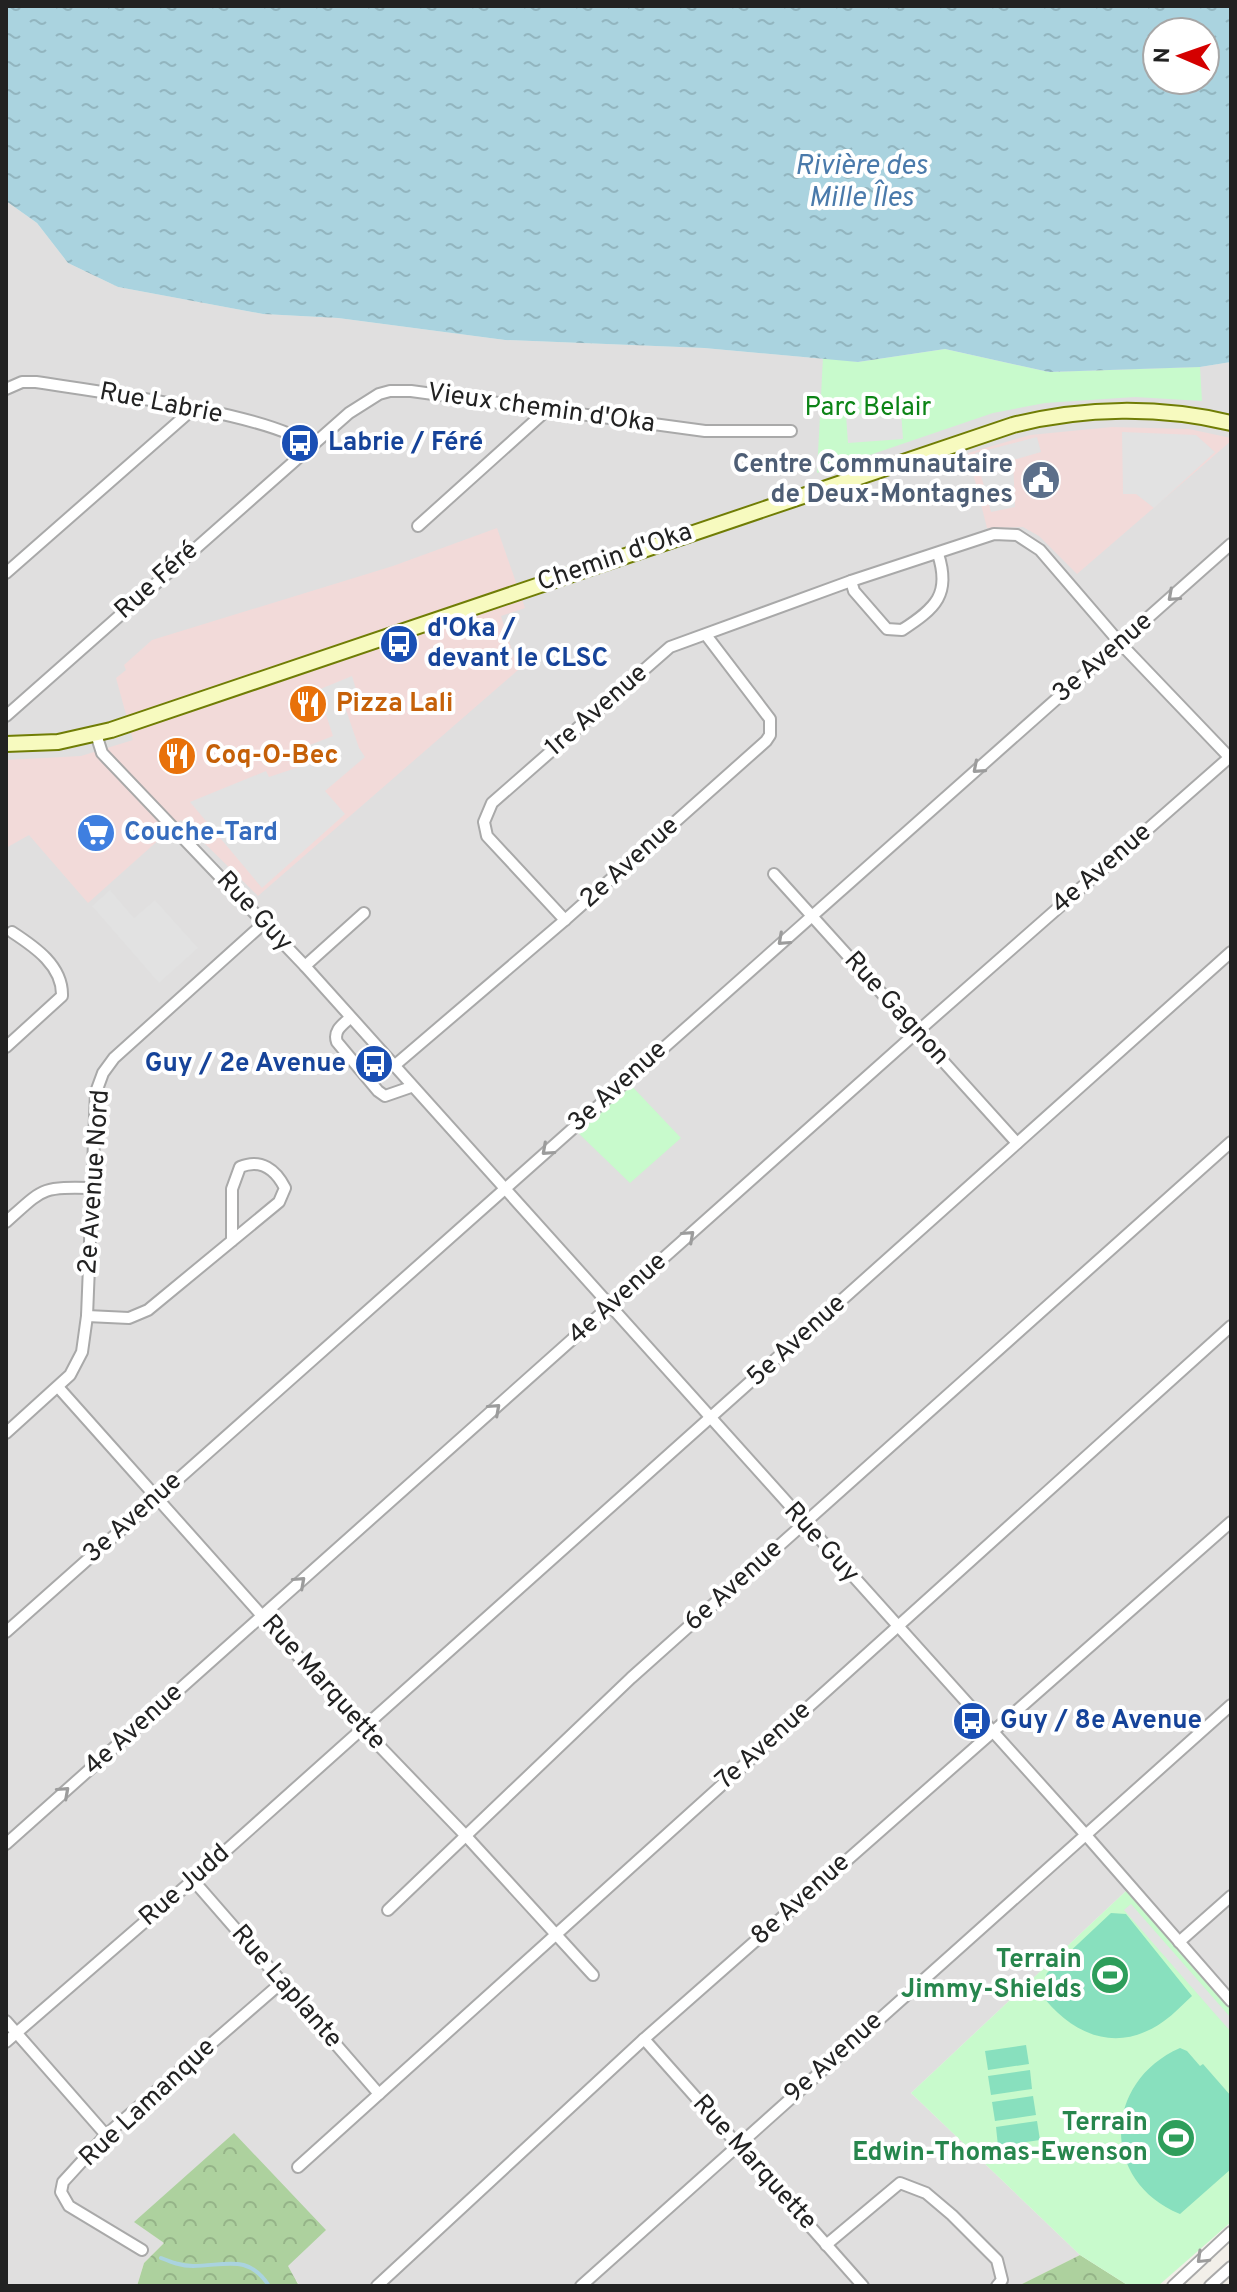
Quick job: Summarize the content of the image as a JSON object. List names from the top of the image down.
{
  "streets": {
    "main road": ["Chemin d'Oka"],
    "street": [
      "Rue Labrie",
      "Vieux chemin d'Oka",
      "Rue Féré",
      "3e Avenue",
      "1re Avenue",
      "2e Avenue",
      "4e Avenue",
      "Rue Guy",
      "Rue Gagnon",
      "2e Avenue Nord",
      "5e Avenue",
      "6e Avenue",
      "Rue Marquette",
      "7e Avenue",
      "Rue Judd",
      "8e Avenue",
      "Rue Laplante",
      "9e Avenue",
      "Rue Lamanque"
    ]
  },
  "crossings": [
    ["Rue Labrie", "Vieux chemin d'Oka"],
    ["Rue Labrie", "Rue Féré"],
    ["Vieux chemin d'Oka", "Rue Féré"],
    ["Chemin d'Oka", "Rue Guy"],
    ["3e Avenue", "1re Avenue"],
    ["3e Avenue", "Rue Guy"],
    ["3e Avenue", "Rue Gagnon"],
    ["3e Avenue", "Rue Marquette"],
    ["1re Avenue", "2e Avenue"],
    ["2e Avenue", "Rue Guy"],
    ["4e Avenue", "Rue Guy"],
    ["4e Avenue", "Rue Gagnon"],
    ["4e Avenue", "Rue Marquette"],
    ["Rue Guy", "2e Avenue Nord"],
    ["Rue Guy", "5e Avenue"],
    ["Rue Guy", "6e Avenue"],
    ["Rue Guy", "7e Avenue"],
    ["Rue Guy", "8e Avenue"],
    ["Rue Guy", "9e Avenue"],
    ["Rue Gagnon", "5e Avenue"],
    ["2e Avenue Nord", "Rue Marquette"],
    ["5e Avenue", "Rue Marquette"],
    ["5e Avenue", "Rue Judd"],
    ["6e Avenue", "Rue Marquette"],
    ["Rue Marquette", "7e Avenue"],
    ["Rue Marquette", "Rue Judd"],
    ["Rue Marquette", "8e Avenue"],
    ["Rue Marquette", "9e Avenue"],
    ["7e Avenue", "Rue Laplante"],
    ["Rue Judd", "Rue Laplante"],
    ["Rue Laplante", "Rue Lamanque"]
  ],
  "one_way": ["3e Avenue", "4e Avenue"],
  "water": ["Rivière des Mille Îles"],
  "parks": ["Parc Belair"],
  "places": {
    "bus stop": [
      "Labrie / Féré",
      "d'Oka / devant le CLSC",
      "Guy / 2e Avenue",
      "Guy / 8e Avenue"
    ],
    "public building": ["Centre Communautaire de Deux-Montagnes"],
    "restaurant": ["Pizza Lali", "Coq-O-Bec"],
    "supermarket": ["Couche-Tard"],
    "sports": ["Terrain Jimmy-Shields", "Terrain Edwin-Thomas-Ewenson"]
  },
  "north": "left"
}
